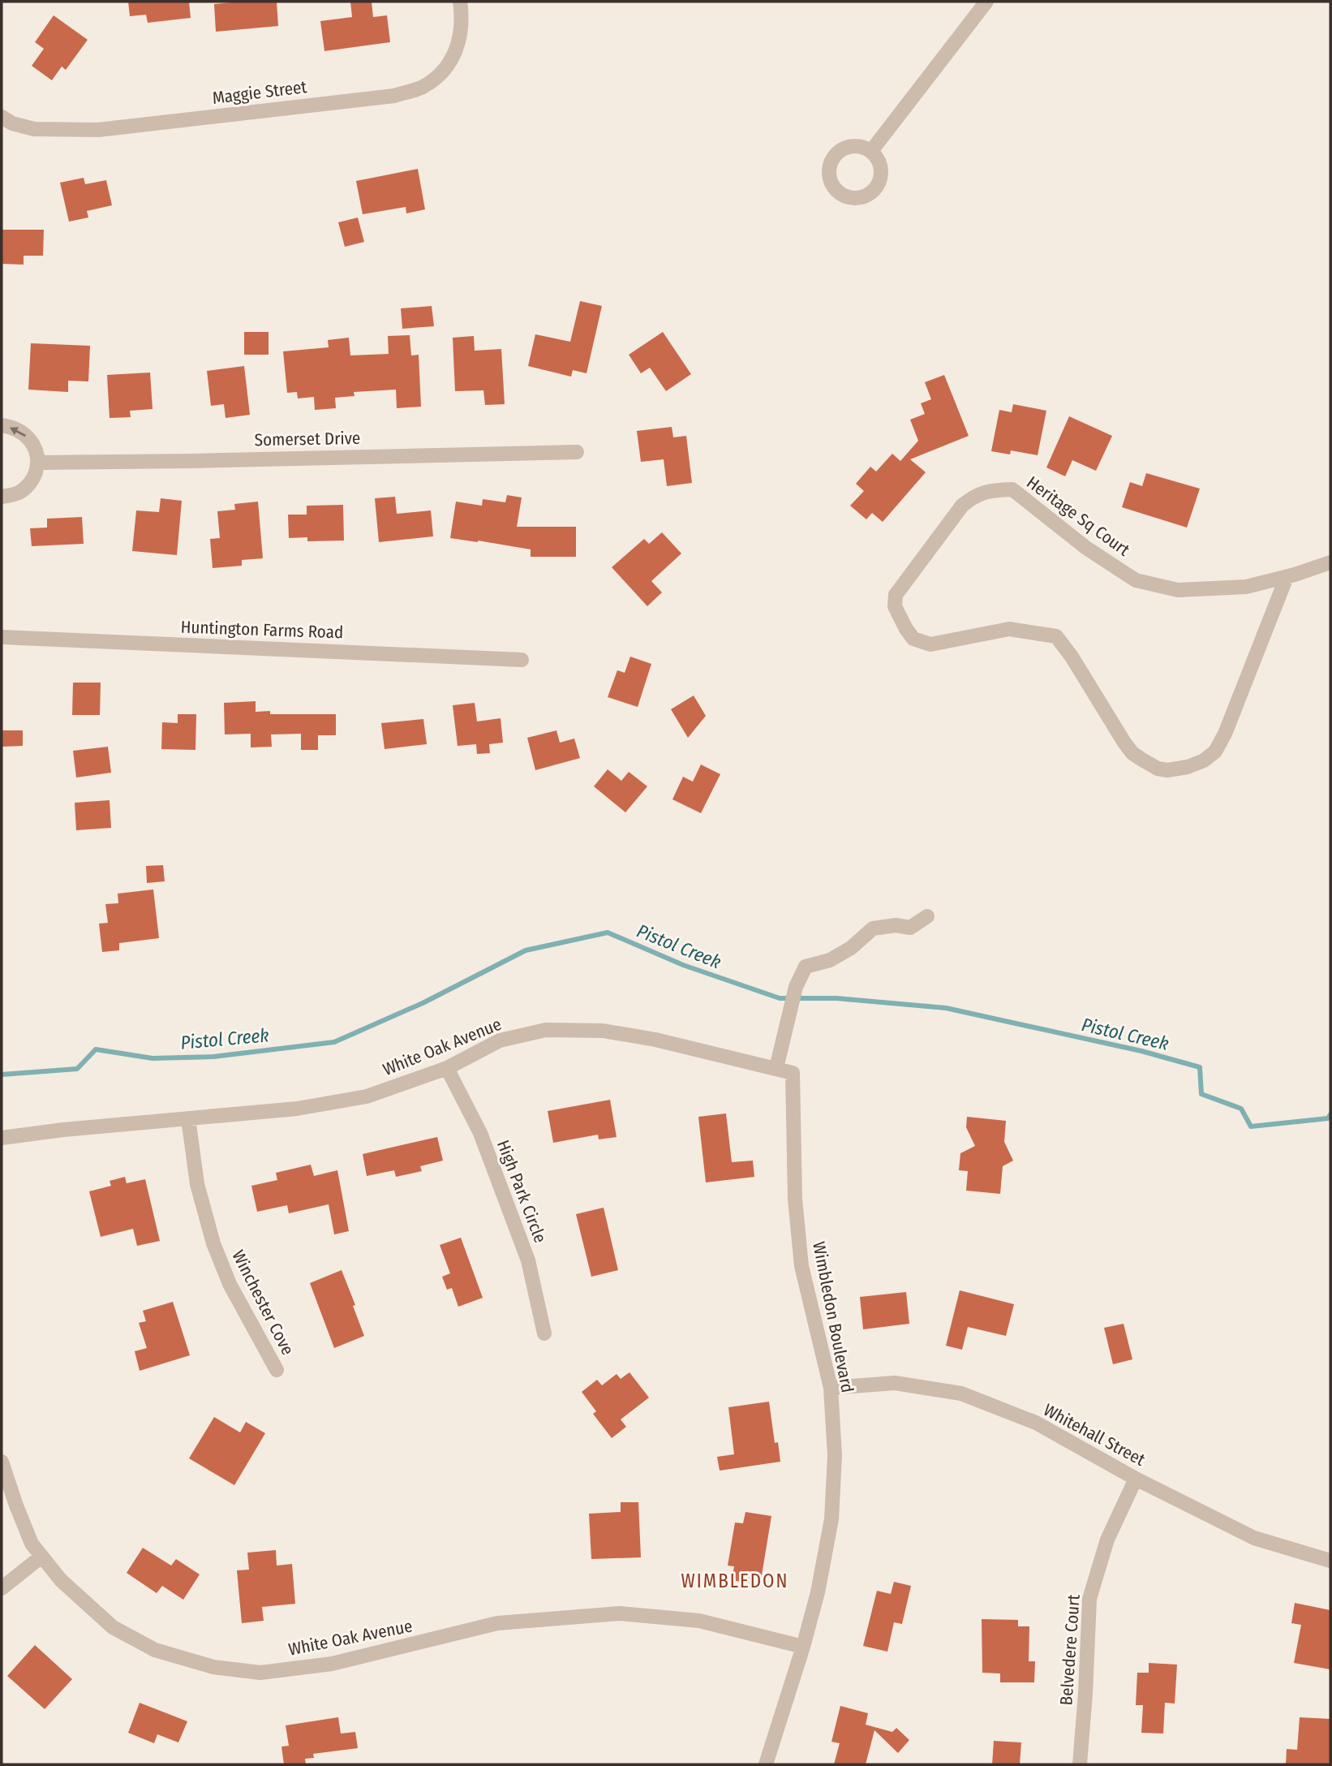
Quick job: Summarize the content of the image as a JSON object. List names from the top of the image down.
{
  "streets": {
    "street": [
      "Maggie Street",
      "Somerset Drive",
      "Heritage Sq Court",
      "Huntington Farms Road",
      "White Oak Avenue",
      "High Park Circle",
      "Winchester Cove",
      "Wimbledon Boulevard",
      "Whitehall Street",
      "Belvedere Court"
    ]
  },
  "crossings": [
    ["White Oak Avenue", "High Park Circle"],
    ["White Oak Avenue", "Winchester Cove"],
    ["White Oak Avenue", "Wimbledon Boulevard"],
    ["Wimbledon Boulevard", "Whitehall Street"],
    ["Whitehall Street", "Belvedere Court"]
  ],
  "districts": ["WIMBLEDON"],
  "water": ["Pistol Creek"]
}
